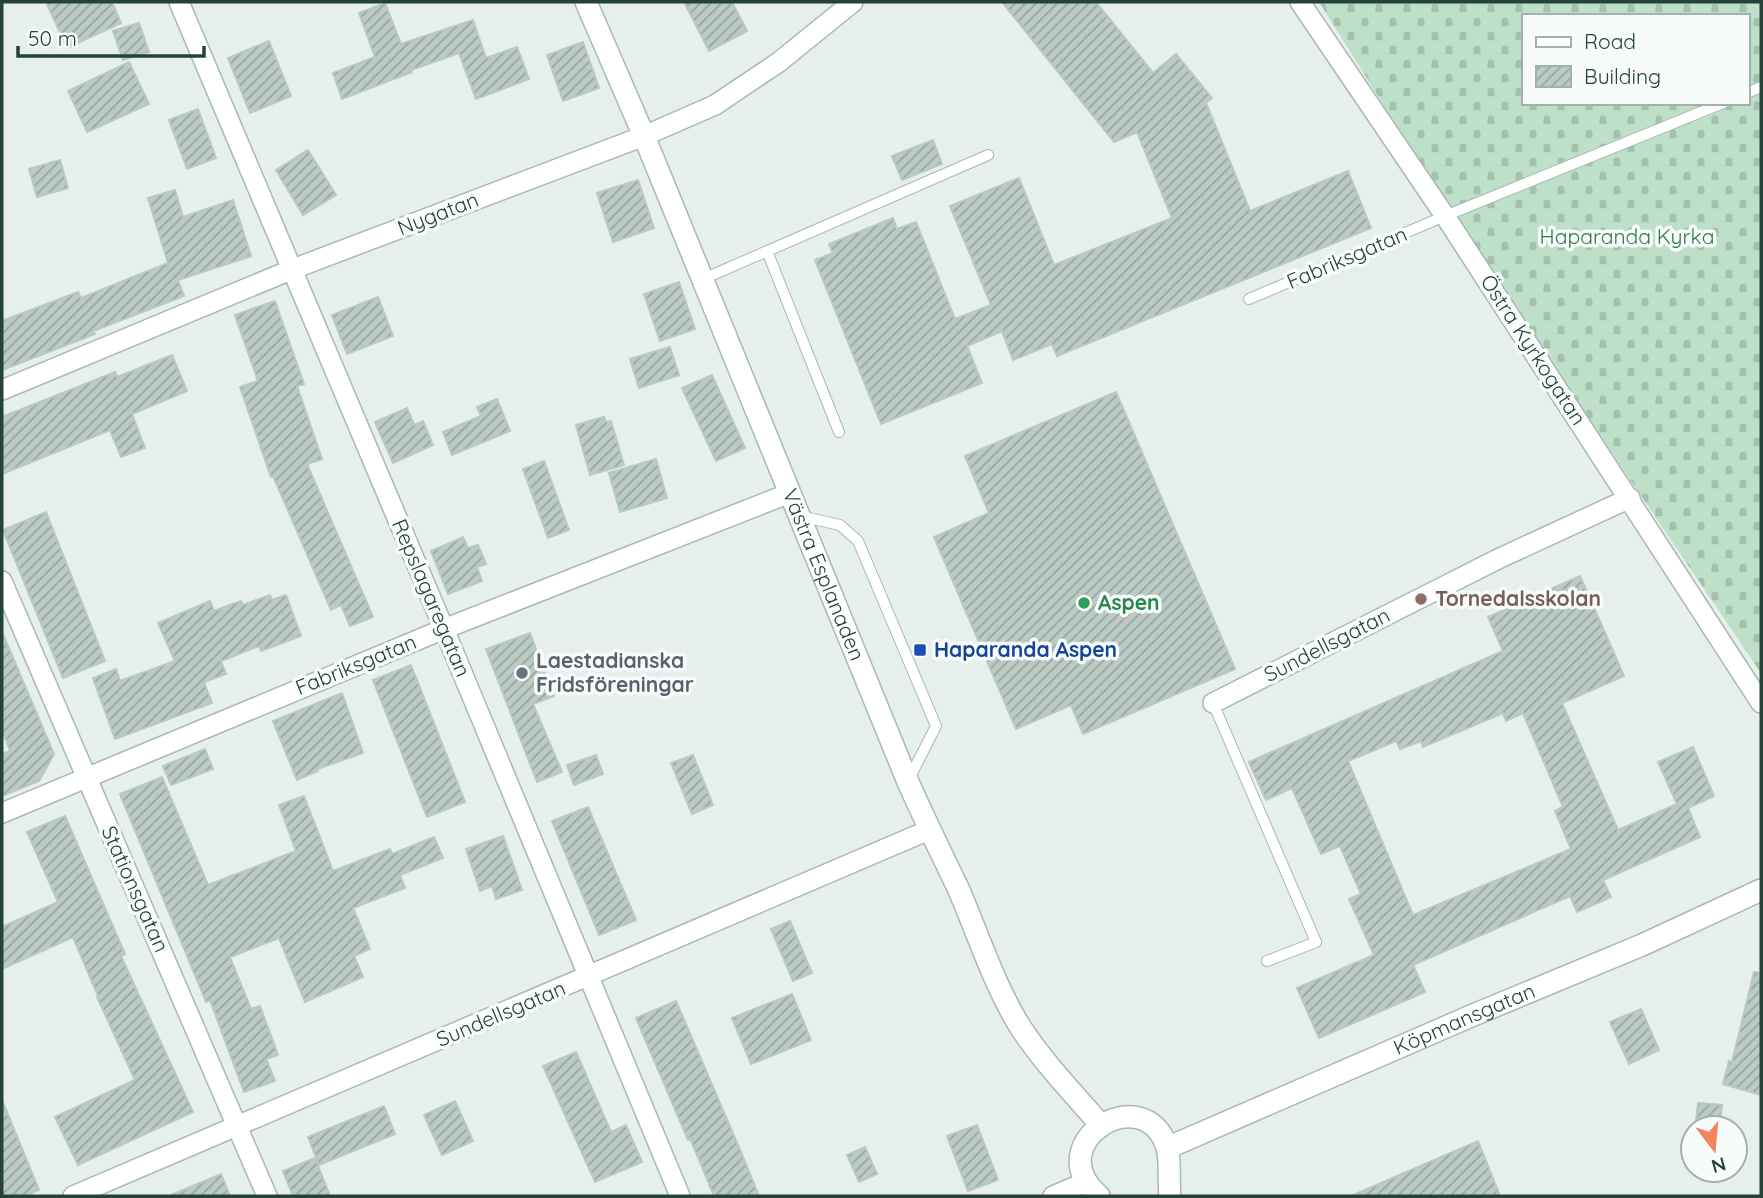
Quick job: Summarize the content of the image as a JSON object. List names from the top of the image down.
{
  "streets": {
    "street": [
      "Nygatan",
      "Fabriksgatan",
      "Östra Kyrkogatan",
      "Västra Esplanaden",
      "Repslagaregatan",
      "Sundellsgatan",
      "Stationsgatan",
      "Köpmansgatan"
    ]
  },
  "crossings": [
    ["Nygatan", "Västra Esplanaden"],
    ["Nygatan", "Repslagaregatan"],
    ["Fabriksgatan", "Östra Kyrkogatan"],
    ["Fabriksgatan", "Västra Esplanaden"],
    ["Fabriksgatan", "Repslagaregatan"],
    ["Fabriksgatan", "Stationsgatan"],
    ["Östra Kyrkogatan", "Sundellsgatan"],
    ["Västra Esplanaden", "Sundellsgatan"],
    ["Repslagaregatan", "Sundellsgatan"],
    ["Sundellsgatan", "Stationsgatan"]
  ],
  "parks": ["Haparanda Kyrka"],
  "places": {
    "other": ["Tornedalsskolan", "Aspen", "Laestadianska Fridsföreningar"],
    "transit": ["Haparanda Aspen"]
  },
  "legend": ["Road", "Building"],
  "scale_bar": "50 m",
  "north": "bottom"
}
